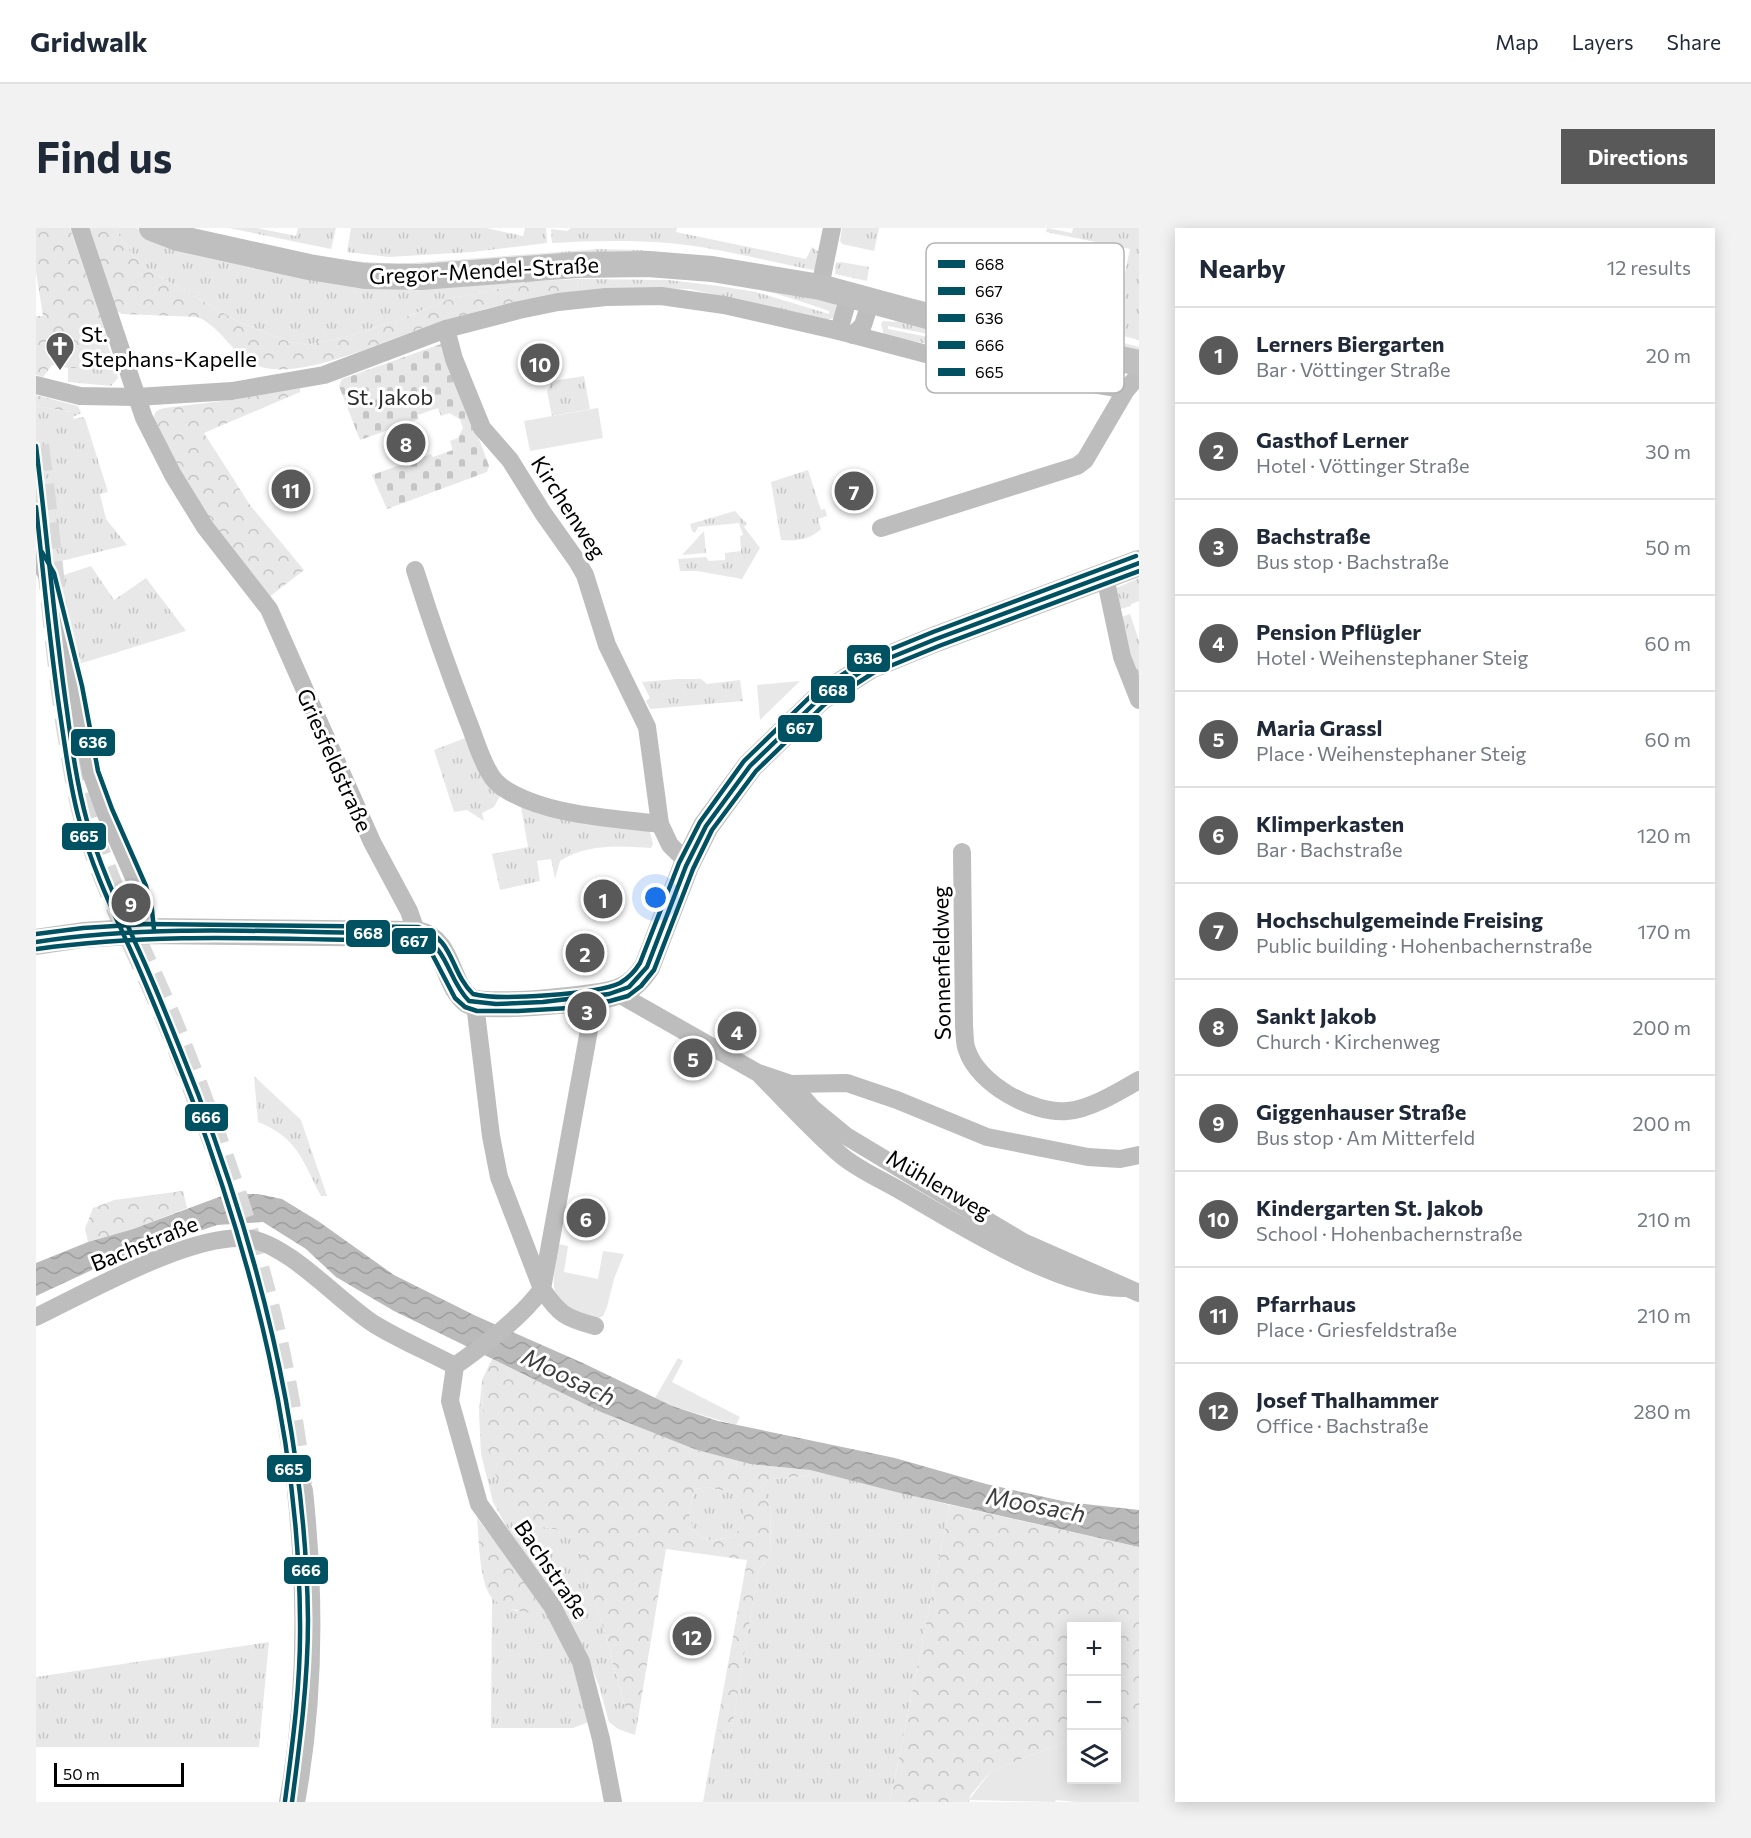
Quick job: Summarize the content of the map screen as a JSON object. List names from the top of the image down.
{
  "streets": {
    "main road": ["Gregor-Mendel-Straße"],
    "street": [
      "Kirchenweg",
      "Griesfeldstraße",
      "Sonnenfeldweg",
      "Mühlenweg",
      "Bachstraße"
    ]
  },
  "water": ["Moosach"],
  "parks": ["St. Jakob"],
  "places": {
    "church": ["St. Stephans-Kapelle"]
  },
  "lines": [
    "transit line 666",
    "transit line 665",
    "transit line 636",
    "transit line 668",
    "transit line 667"
  ],
  "legend": [
    "668",
    "667",
    "636",
    "666",
    "665"
  ],
  "scale_bar": "50 m",
  "page": {
    "header": "Gridwalk",
    "nav": ["Map", "Layers", "Share"],
    "buttons": "Directions",
    "title": "Find us",
    "heading": ["Nearby", "12 results"],
    "list": [
      {
        "mark": "1",
        "name": "Lerners Biergarten",
        "note": "Bar · Vöttinger Straße",
        "value": "20 m"
      },
      {
        "mark": "2",
        "name": "Gasthof Lerner",
        "note": "Hotel · Vöttinger Straße",
        "value": "30 m"
      },
      {
        "mark": "3",
        "name": "Bachstraße",
        "note": "Bus stop · Bachstraße",
        "value": "50 m"
      },
      {
        "mark": "4",
        "name": "Pension Pflügler",
        "note": "Hotel · Weihenstephaner Steig",
        "value": "60 m"
      },
      {
        "mark": "5",
        "name": "Maria Grassl",
        "note": "Place · Weihenstephaner Steig",
        "value": "60 m"
      },
      {
        "mark": "6",
        "name": "Klimperkasten",
        "note": "Bar · Bachstraße",
        "value": "120 m"
      },
      {
        "mark": "7",
        "name": "Hochschulgemeinde Freising",
        "note": "Public building · Hohenbachernstraße",
        "value": "170 m"
      },
      {
        "mark": "8",
        "name": "Sankt Jakob",
        "note": "Church · Kirchenweg",
        "value": "200 m"
      },
      {
        "mark": "9",
        "name": "Giggenhauser Straße",
        "note": "Bus stop · Am Mitterfeld",
        "value": "200 m"
      },
      {
        "mark": "10",
        "name": "Kindergarten St. Jakob",
        "note": "School · Hohenbachernstraße",
        "value": "210 m"
      },
      {
        "mark": "11",
        "name": "Pfarrhaus",
        "note": "Place · Griesfeldstraße",
        "value": "210 m"
      },
      {
        "mark": "12",
        "name": "Josef Thalhammer",
        "note": "Office · Bachstraße",
        "value": "280 m"
      }
    ],
    "pins": [
      "10",
      "8",
      "11",
      "7",
      "1",
      "9",
      "2",
      "3",
      "4",
      "5",
      "6",
      "12"
    ],
    "map_buttons": ["+", "−"],
    "scale": "50 m"
  }
}
